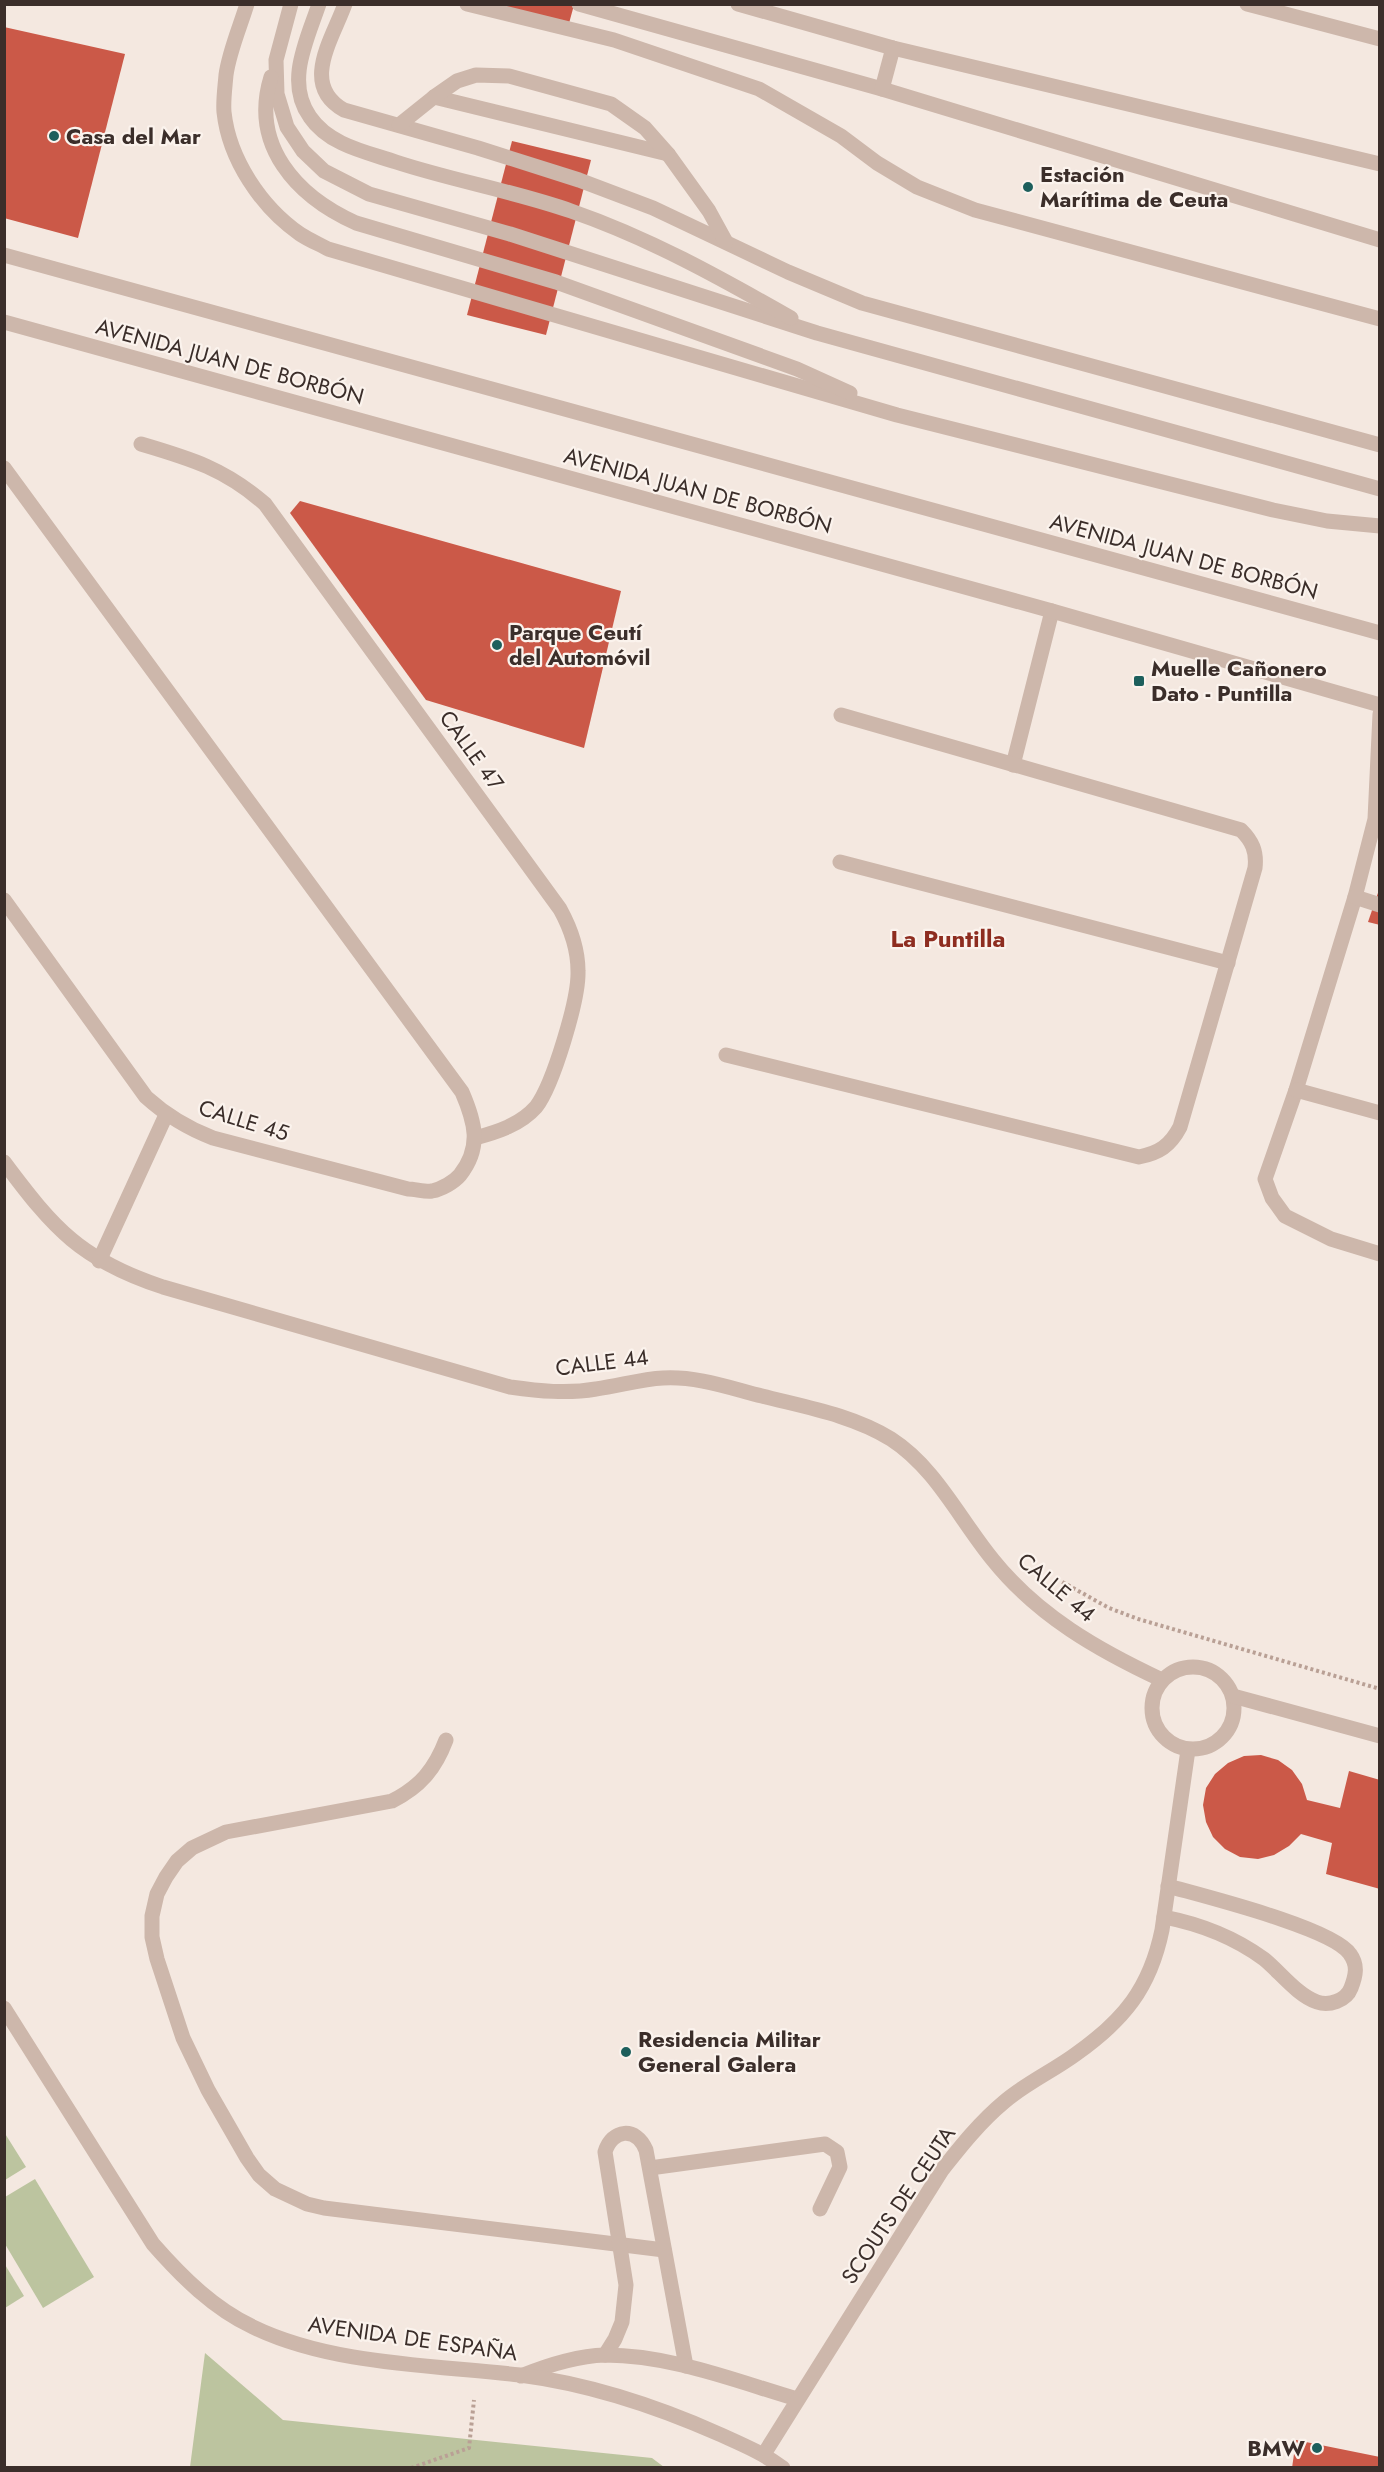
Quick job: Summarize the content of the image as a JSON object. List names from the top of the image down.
{
  "streets": {
    "street": [
      "AVENIDA JUAN DE BORBÓN",
      "CALLE 47",
      "CALLE 45",
      "CALLE 44",
      "SCOUTS DE CEUTA",
      "AVENIDA DE ESPAÑA"
    ]
  },
  "crossings": [
    ["CALLE 47", "CALLE 45"],
    ["CALLE 44", "SCOUTS DE CEUTA"],
    ["SCOUTS DE CEUTA", "AVENIDA DE ESPAÑA"]
  ],
  "districts": ["La Puntilla"],
  "places": {
    "other": [
      "Casa del Mar",
      "Estación Marítima de Ceuta",
      "Parque Ceutí del Automóvil",
      "Residencia Militar General Galera",
      "BMW"
    ],
    "transit": ["Muelle Cañonero Dato - Puntilla"]
  }
}
